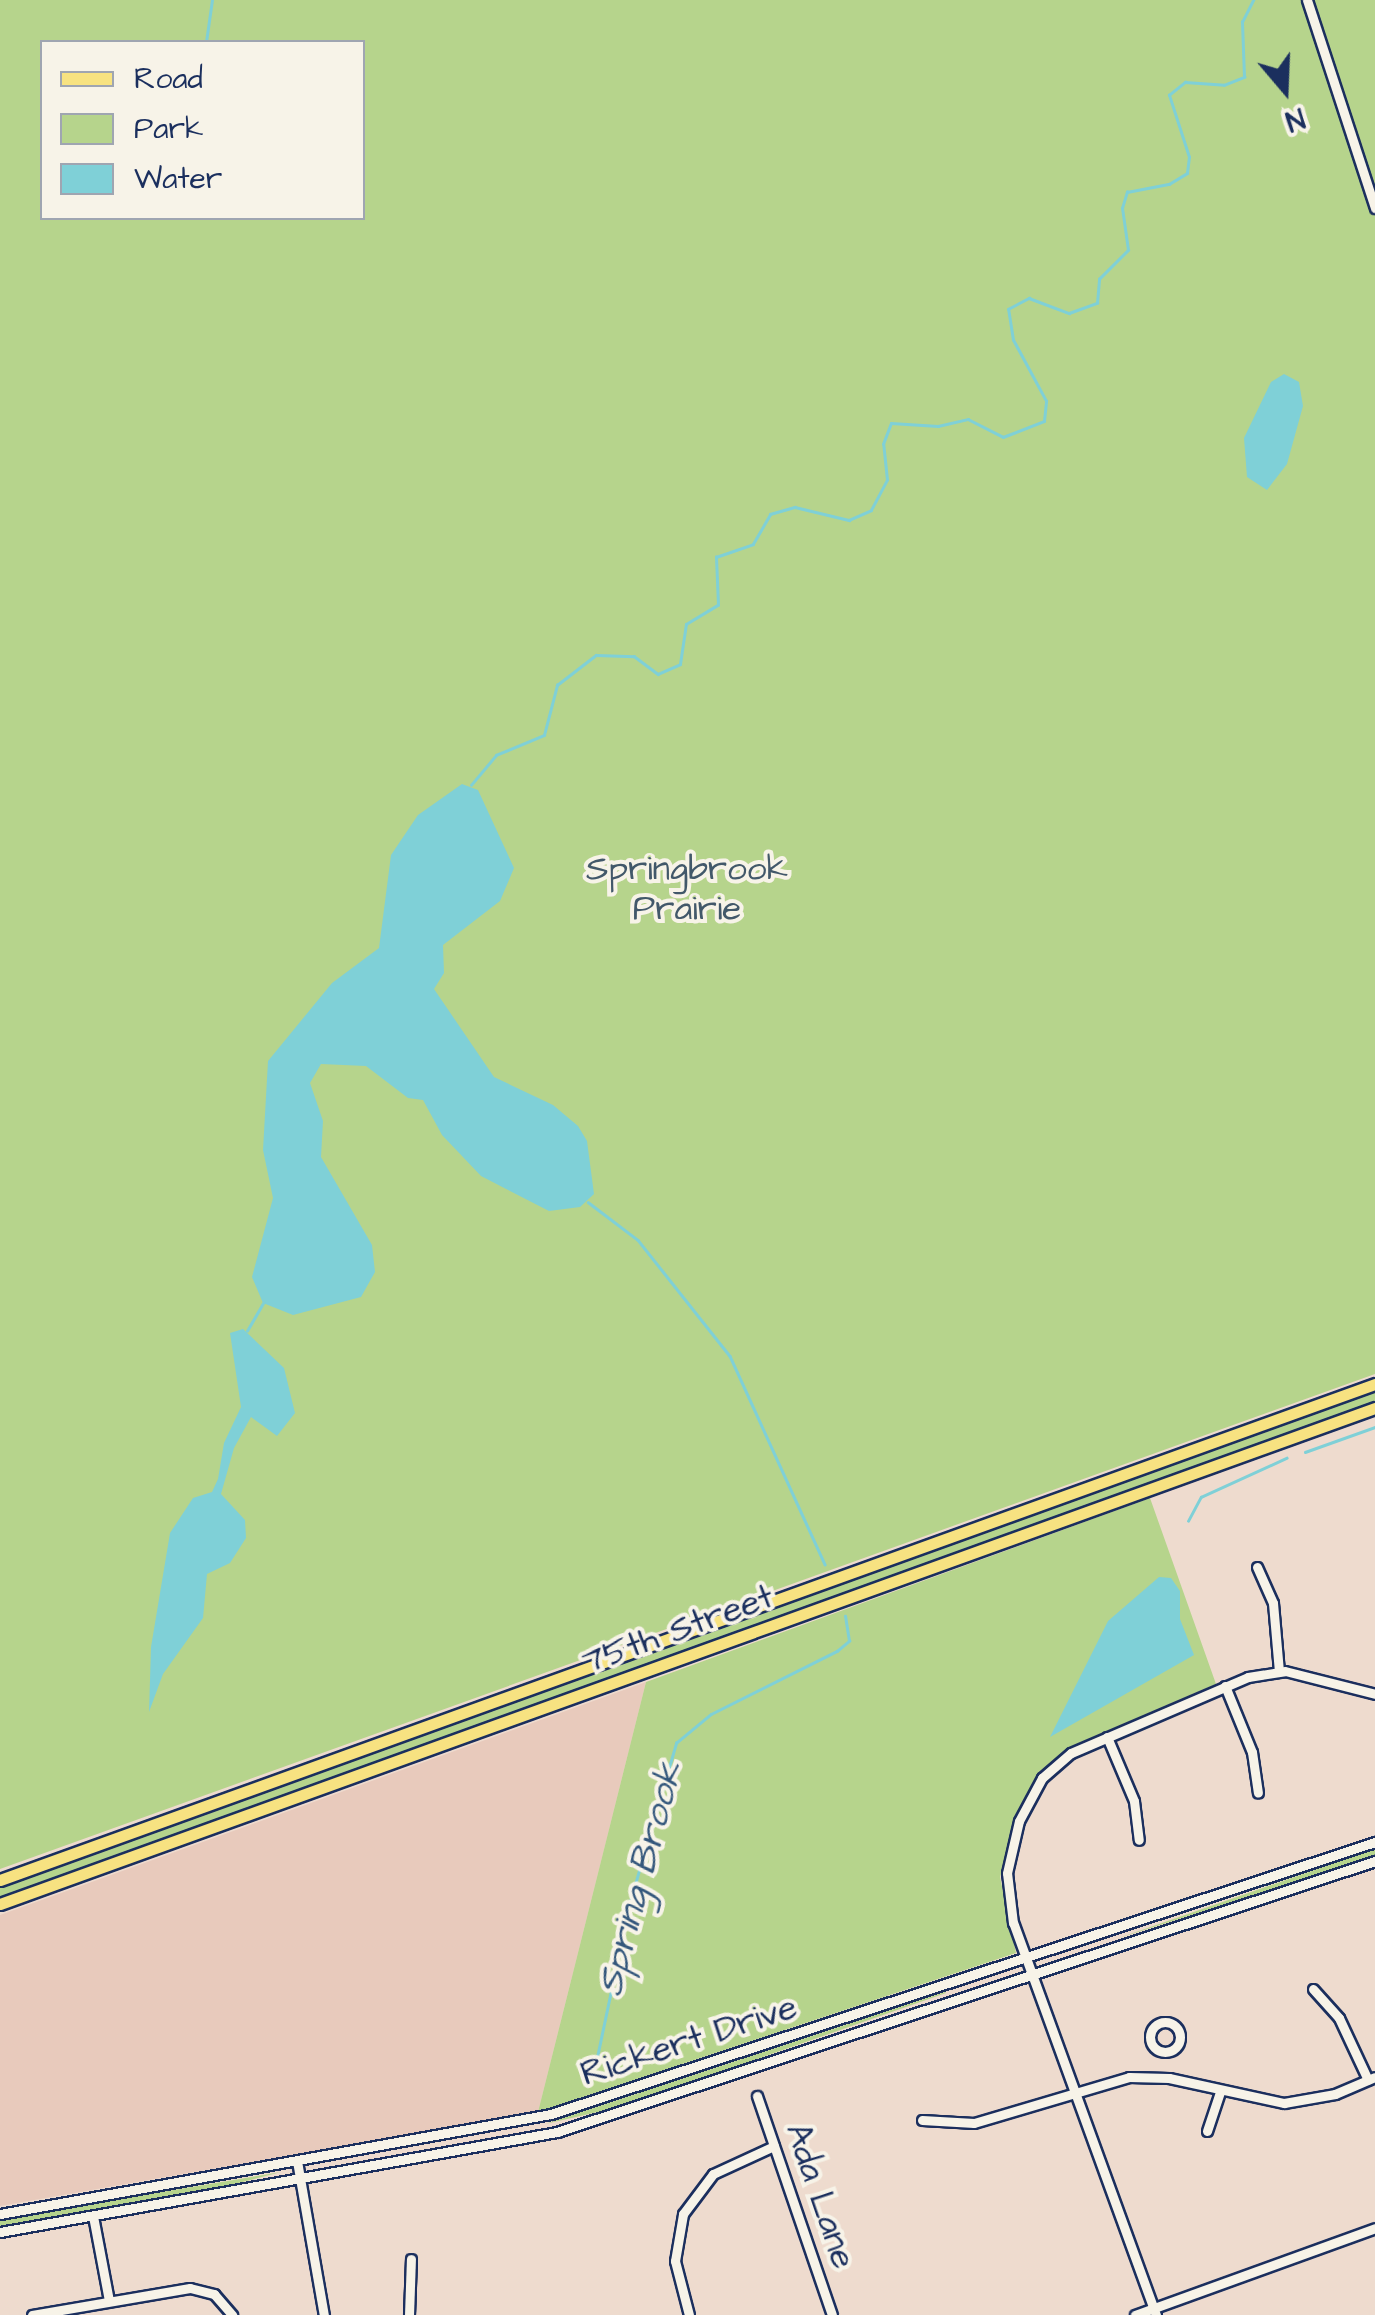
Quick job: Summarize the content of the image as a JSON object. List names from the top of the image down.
{
  "streets": {
    "main road": ["75th Street"],
    "street": ["Rickert Drive", "Ada Lane"]
  },
  "water": ["Spring Brook"],
  "parks": ["Springbrook Prairie"],
  "legend": ["Road", "Park", "Water"],
  "north": "bottom"
}
